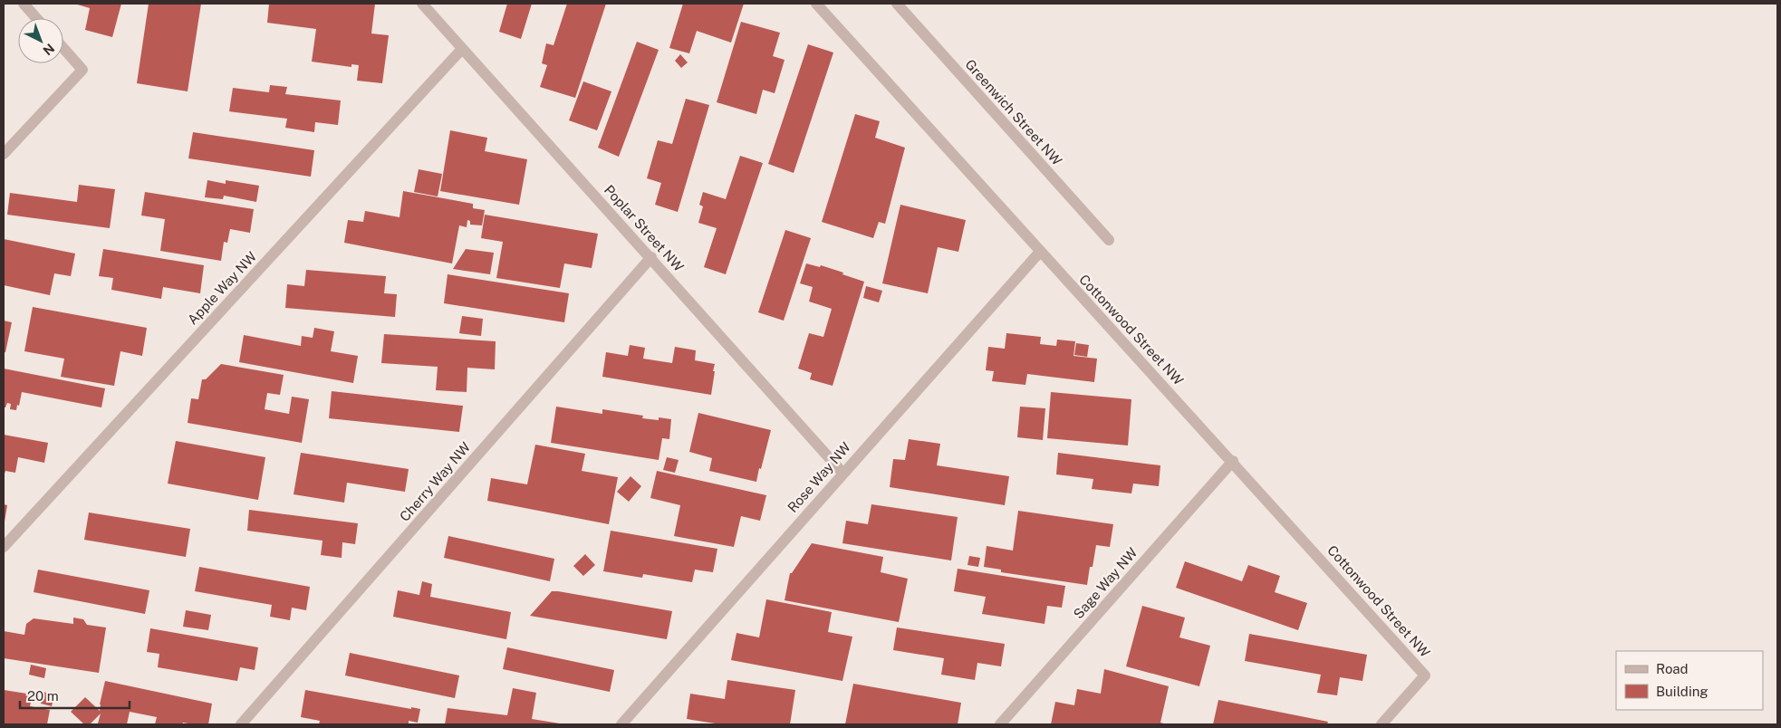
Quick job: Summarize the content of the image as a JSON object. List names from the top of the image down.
{
  "streets": {
    "street": [
      "Greenwich Street NW",
      "Poplar Street NW",
      "Apple Way NW",
      "Cottonwood Street NW",
      "Rose Way NW",
      "Cherry Way NW",
      "Sage Way NW"
    ]
  },
  "crossings": [
    ["Poplar Street NW", "Apple Way NW"],
    ["Poplar Street NW", "Rose Way NW"],
    ["Poplar Street NW", "Cherry Way NW"],
    ["Cottonwood Street NW", "Rose Way NW"],
    ["Cottonwood Street NW", "Sage Way NW"]
  ],
  "legend": ["Road", "Building"],
  "scale_bar": "20 m",
  "north": "bottom right"
}
